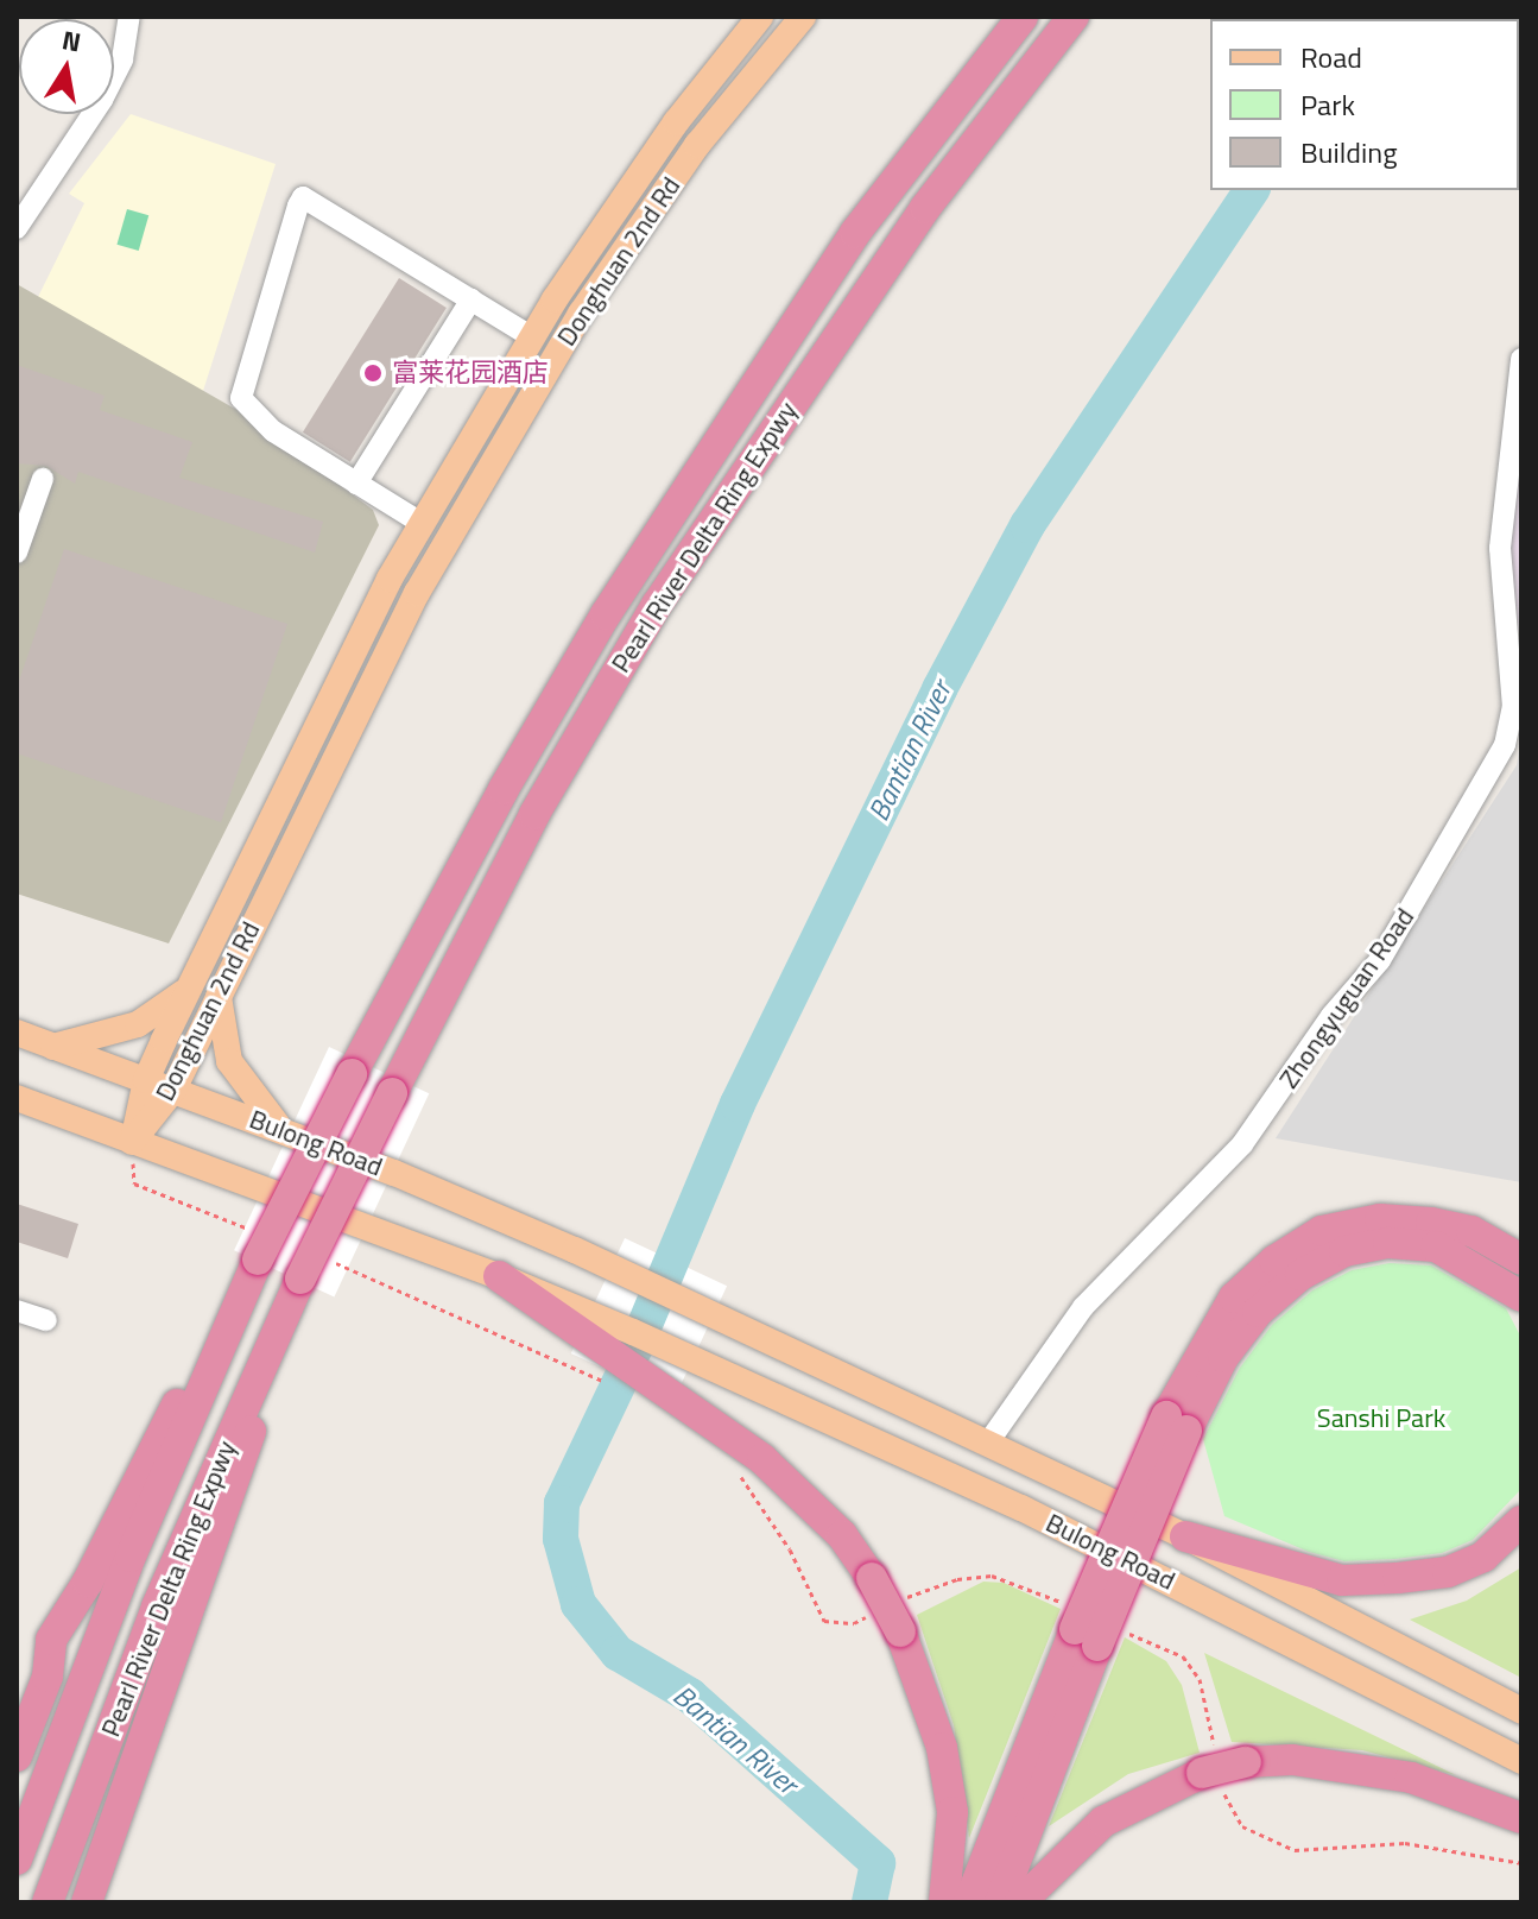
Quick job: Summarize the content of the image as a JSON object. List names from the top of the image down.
{
  "streets": {
    "highway": ["Pearl River Delta Ring Expwy"],
    "main road": ["Donghuan 2nd Rd", "Bulong Road"],
    "street": ["Zhongyuguan Road"]
  },
  "crossings": [
    ["Donghuan 2nd Rd", "Bulong Road"],
    ["Zhongyuguan Road", "Bulong Road"]
  ],
  "water": ["Bantian River"],
  "parks": ["Sanshi Park"],
  "places": ["富莱花园酒店"],
  "legend": ["Road", "Park", "Building"],
  "north": "top"
}
